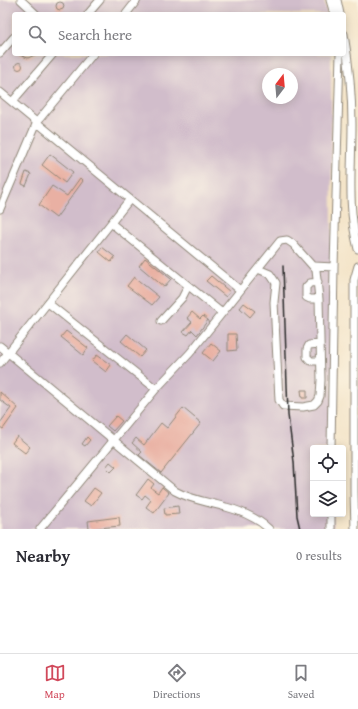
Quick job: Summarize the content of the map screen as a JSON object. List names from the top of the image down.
{
  "north": "top",
  "page": {
    "search": "Search here",
    "heading": ["Nearby", "0 results"],
    "nav": ["Map", "Directions", "Saved"]
  }
}
